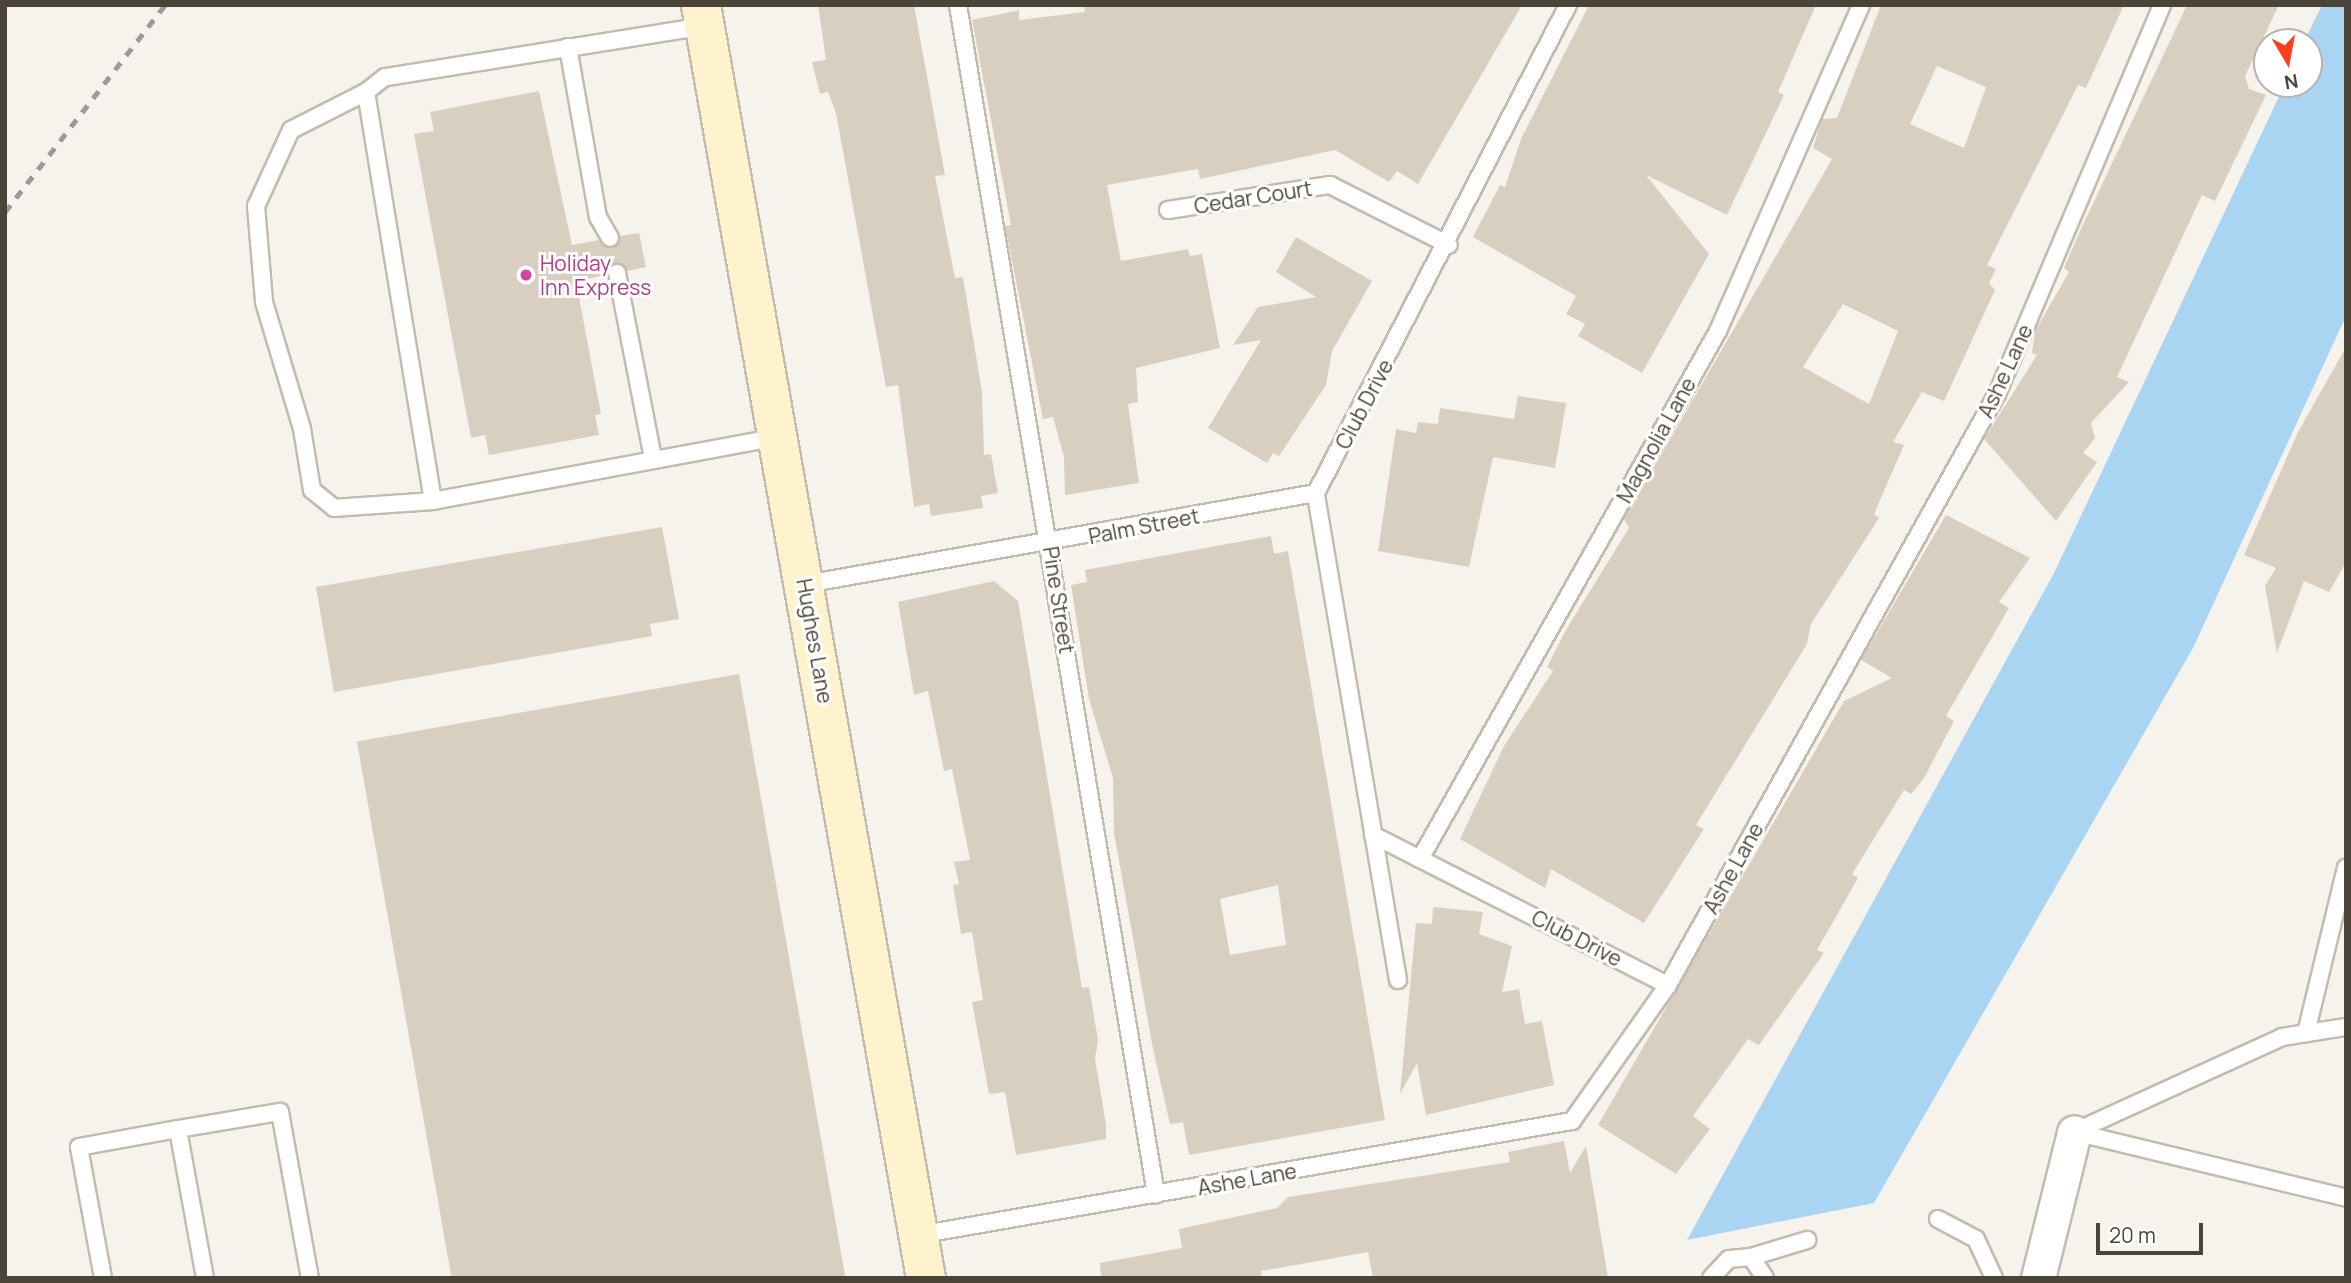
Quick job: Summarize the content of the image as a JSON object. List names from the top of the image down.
{
  "streets": {
    "street": ["Hughes Lane"],
    "lane": [
      "Cedar Court",
      "Ashe Lane",
      "Club Drive",
      "Magnolia Lane",
      "Palm Street",
      "Pine Street"
    ]
  },
  "crossings": [
    ["Cedar Court", "Club Drive"],
    ["Ashe Lane", "Club Drive"],
    ["Ashe Lane", "Pine Street"],
    ["Ashe Lane", "Hughes Lane"],
    ["Club Drive", "Magnolia Lane"],
    ["Club Drive", "Palm Street"],
    ["Palm Street", "Pine Street"],
    ["Palm Street", "Hughes Lane"]
  ],
  "places": ["Holiday Inn Express"],
  "scale_bar": "20 m",
  "north": "bottom"
}
